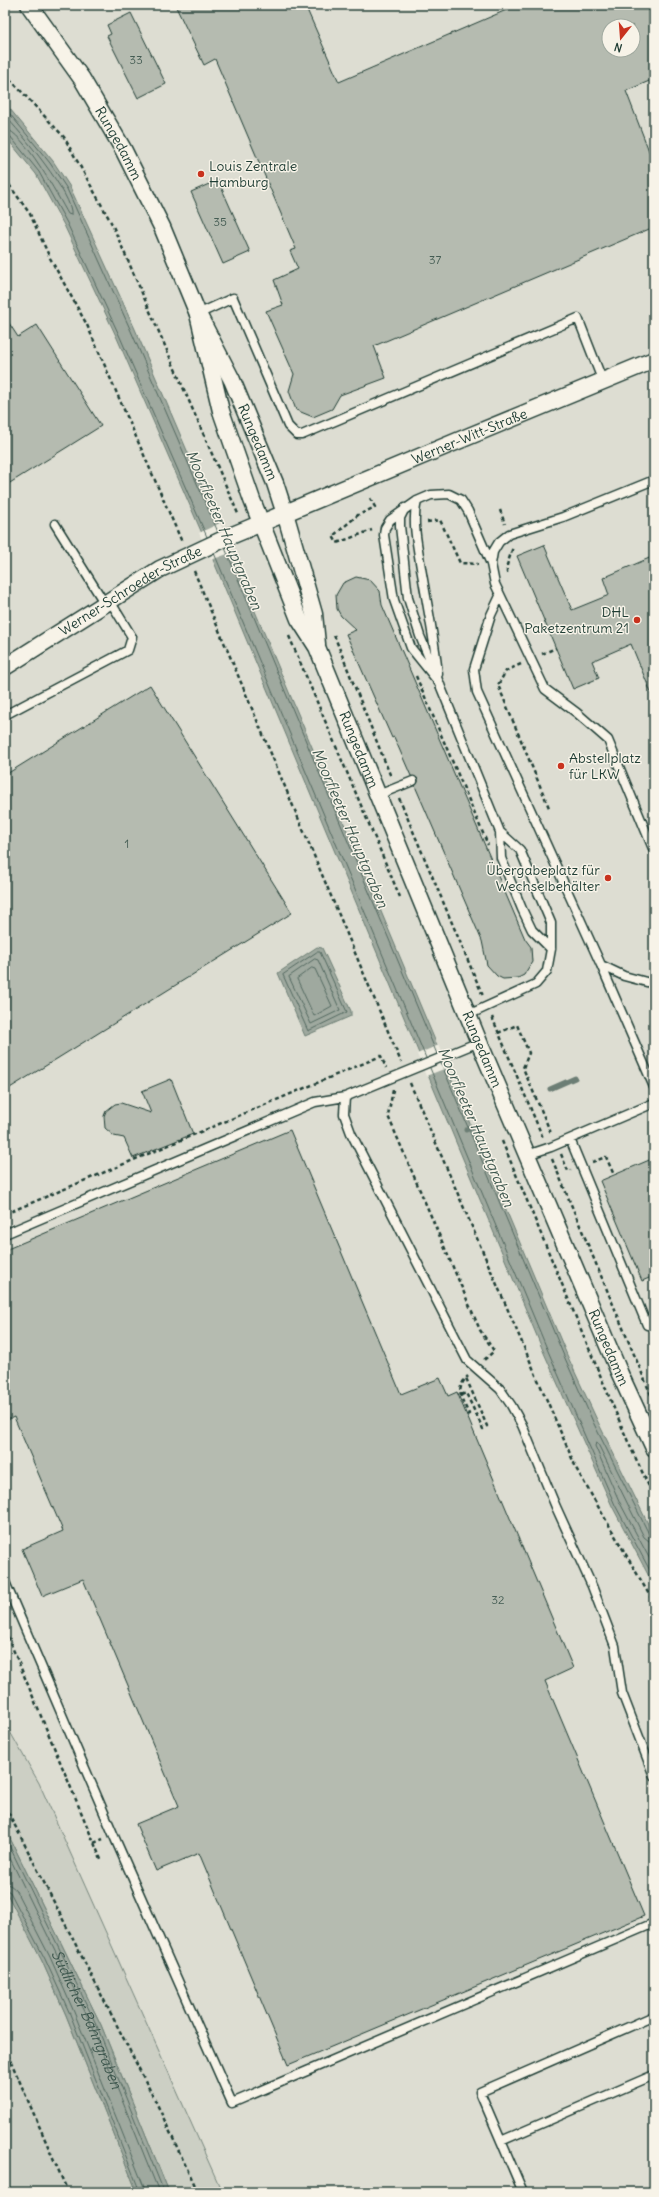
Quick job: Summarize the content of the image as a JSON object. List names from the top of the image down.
{
  "streets": {
    "street": ["Rungedamm", "Werner-Witt-Straße", "Werner-Schroeder-Straße"]
  },
  "crossings": [
    ["Rungedamm", "Werner-Witt-Straße"],
    ["Rungedamm", "Werner-Schroeder-Straße"],
    ["Werner-Witt-Straße", "Werner-Schroeder-Straße"]
  ],
  "water": ["Moorfleeter Hauptgraben", "Südlicher Bahngraben"],
  "places": [
    "Louis Zentrale Hamburg",
    "DHL Paketzentrum 21",
    "Abstellplatz für LKW",
    "Übergabeplatz für Wechselbehälter"
  ],
  "house_numbers": [
    "33",
    "35",
    "37",
    "1",
    "32"
  ],
  "north": "bottom"
}
